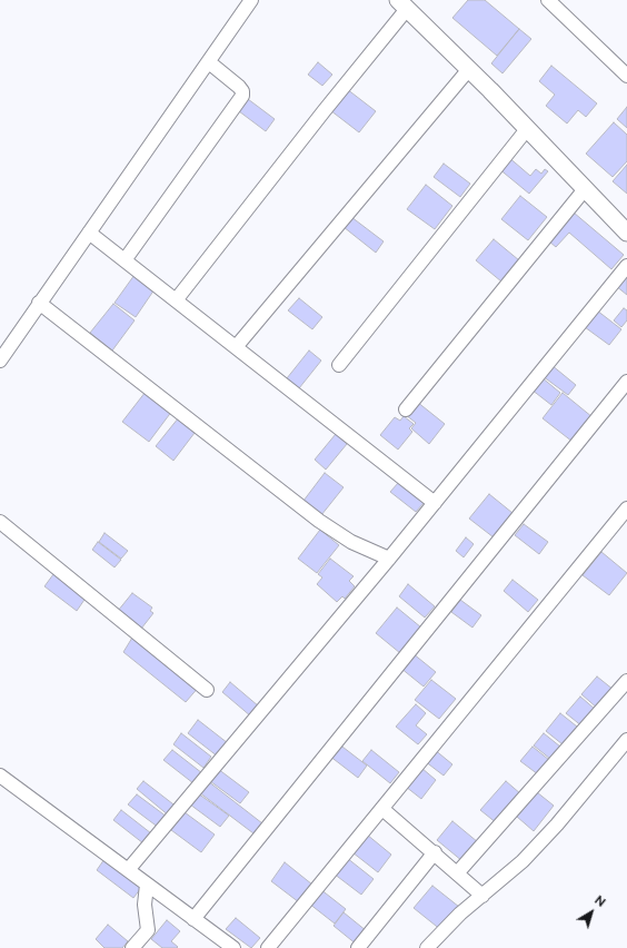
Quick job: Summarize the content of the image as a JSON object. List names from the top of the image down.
{
  "north": "top right"
}
